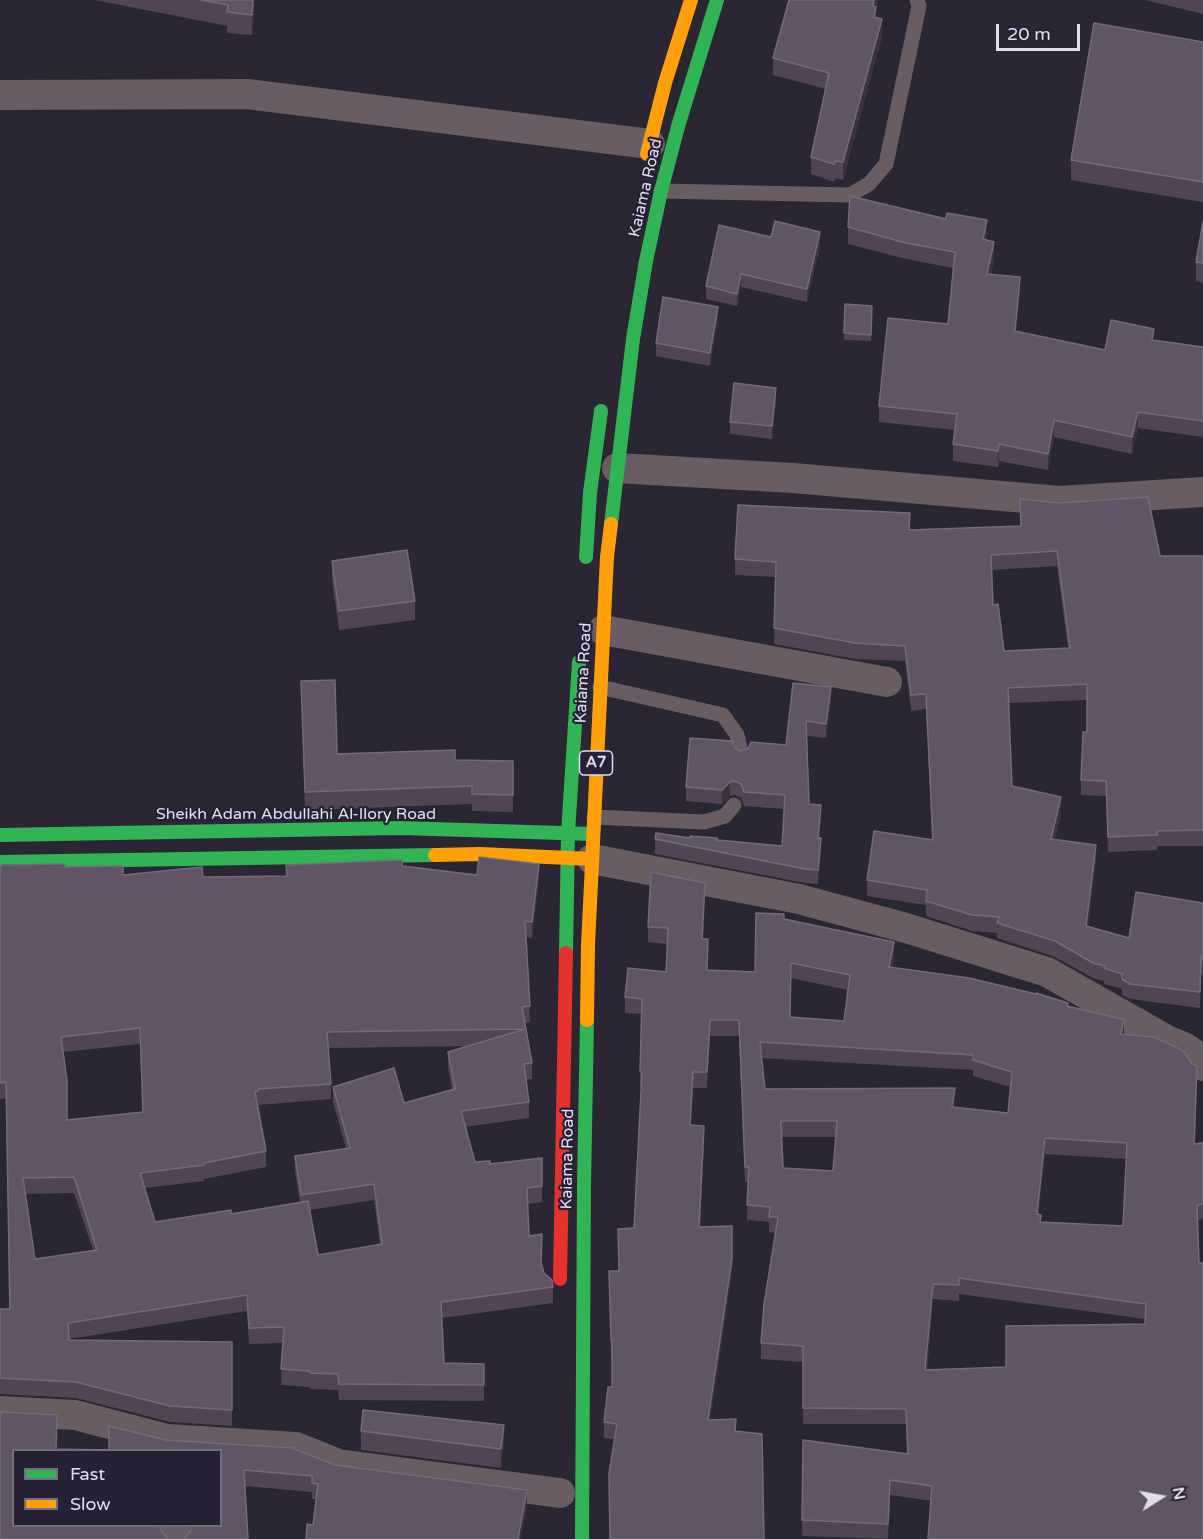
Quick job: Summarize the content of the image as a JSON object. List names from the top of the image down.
{
  "streets": {
    "main road": ["Kaiama Road", "A7", "Sheikh Adam Abdullahi Al-Ilory Road"]
  },
  "crossings": [
    ["Kaiama Road", "Sheikh Adam Abdullahi Al-Ilory Road"]
  ],
  "legend": ["Fast", "Slow"],
  "scale_bar": "20 m",
  "north": "right"
}
